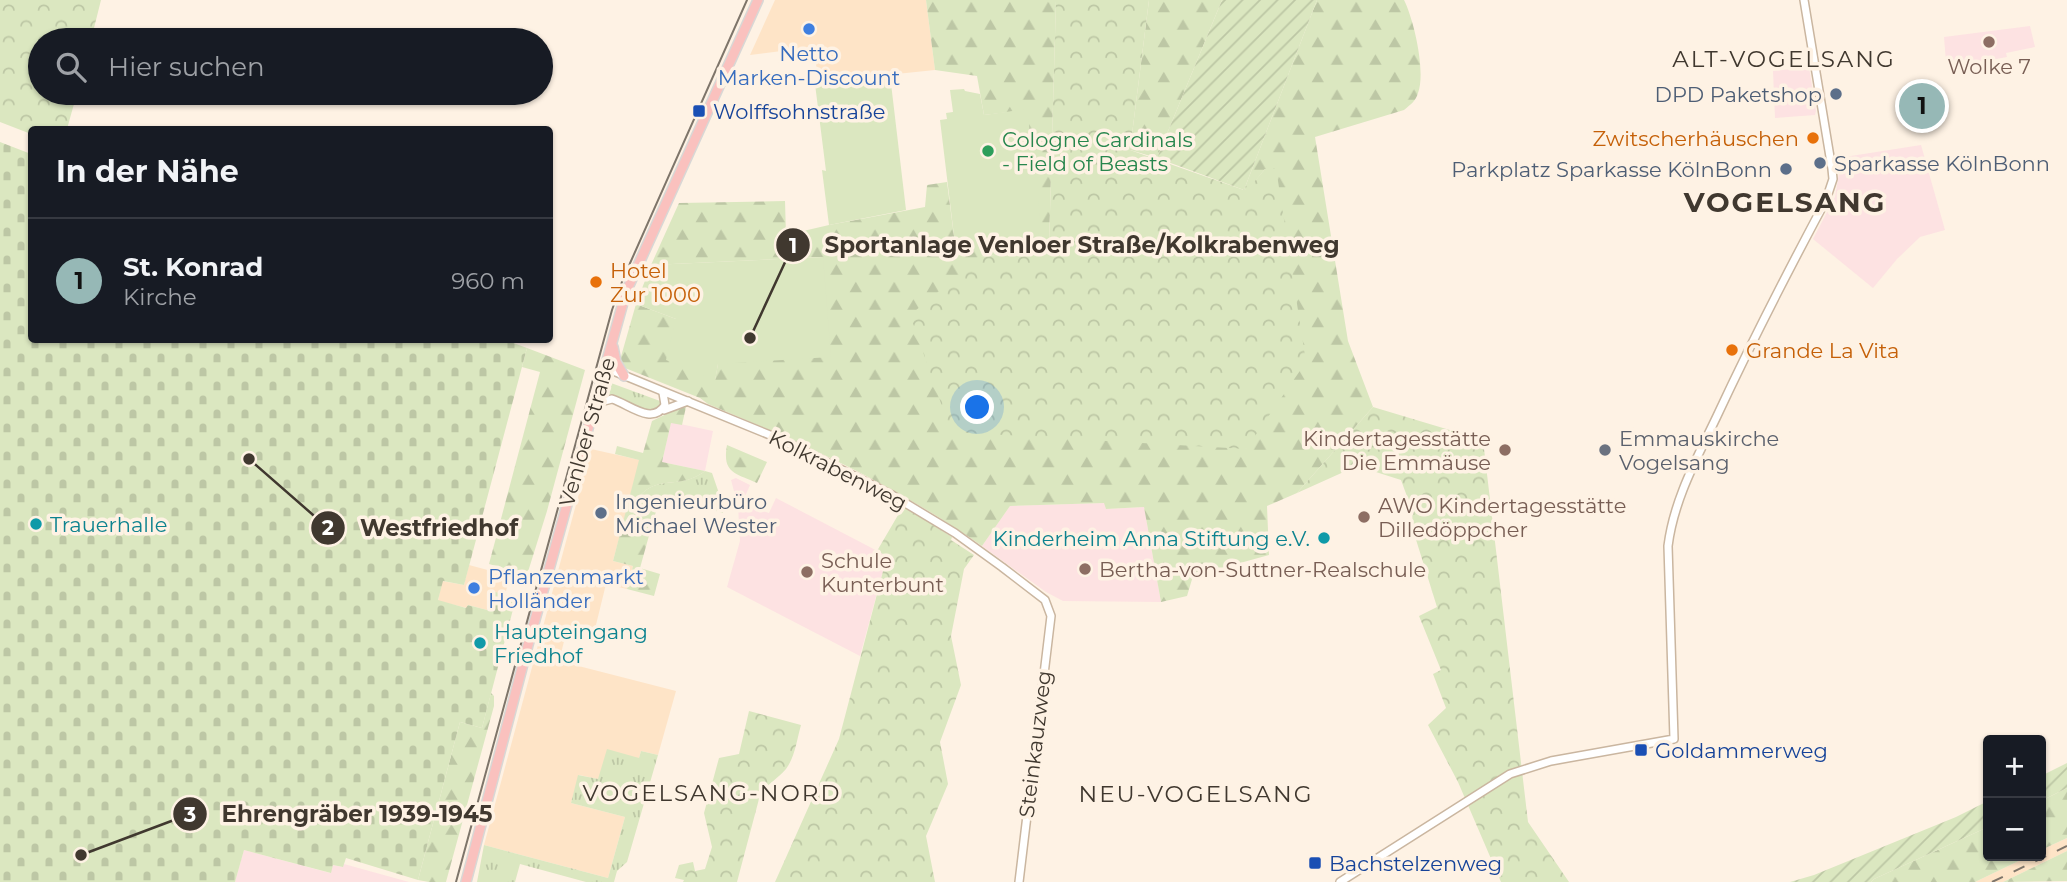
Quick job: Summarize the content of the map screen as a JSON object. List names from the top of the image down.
{
  "streets": {
    "main road": ["Venloer Straße"],
    "street": ["Kolkrabenweg", "Steinkauzweg"]
  },
  "crossings": [
    ["Venloer Straße", "Kolkrabenweg"],
    ["Kolkrabenweg", "Steinkauzweg"]
  ],
  "districts": [
    "ALT-VOGELSANG",
    "VOGELSANG",
    "VOGELSANG-NORD",
    "NEU-VOGELSANG"
  ],
  "places": {
    "other": [
      "Netto Marken-Discount",
      "Wolke 7",
      "DPD Paketshop",
      "Zwitscherhäuschen",
      "Cologne Cardinals - Field of Beasts",
      "Sparkasse KölnBonn",
      "Parkplatz Sparkasse KölnBonn",
      "Hotel Zur 1000",
      "Sportanlage Venloer Straße/Kolkrabenweg",
      "Grande La Vita",
      "Kindertagesstätte Die Emmäuse",
      "Emmauskirche Vogelsang",
      "Westfriedhof",
      "Ingenieurbüro Michael Wester",
      "AWO Kindertagesstätte Dilledöppcher",
      "Trauerhalle",
      "Kinderheim Anna Stiftung e.V.",
      "Bertha-von-Suttner-Realschule",
      "Schule Kunterbunt",
      "Pflanzenmarkt Holländer",
      "Haupteingang Friedhof",
      "Ehrengräber 1939-1945"
    ],
    "transit": ["Wolffsohnstraße", "Goldammerweg", "Bachstelzenweg"]
  },
  "page": {
    "search": "Hier suchen",
    "pins": "1",
    "heading": "In der Nähe",
    "list": [
      {
        "mark": "1",
        "name": "St. Konrad",
        "note": "Kirche",
        "value": "960 m"
      }
    ],
    "map_buttons": ["+", "−"]
  }
}
